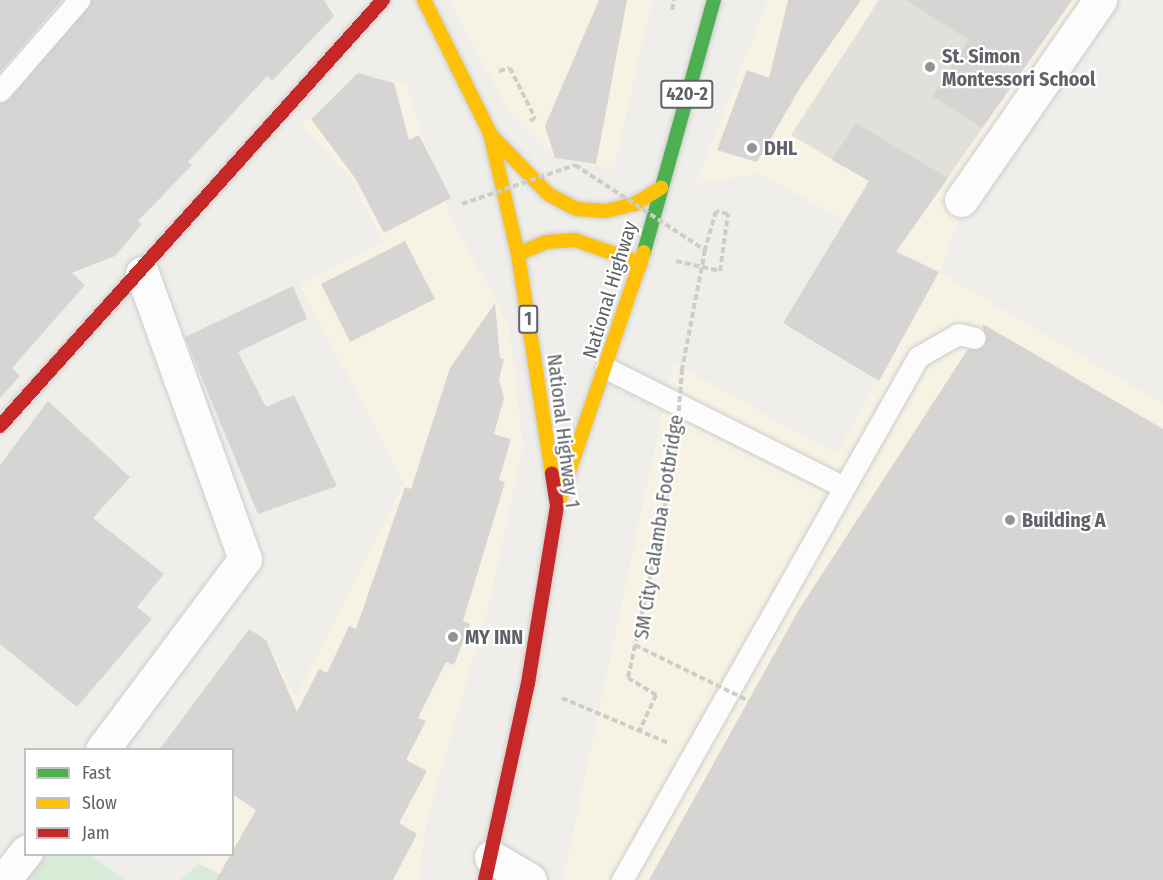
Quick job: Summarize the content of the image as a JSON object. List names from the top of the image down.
{
  "streets": {
    "main road": [
      "420-2",
      "National Highway",
      "1",
      "National Highway 1"
    ],
    "path": ["SM City Calamba Footbridge"]
  },
  "crossings": [
    ["National Highway", "National Highway 1"],
    ["National Highway", "SM City Calamba Footbridge"]
  ],
  "places": [
    "St. Simon Montessori School",
    "DHL",
    "Building A",
    "MY INN"
  ],
  "legend": ["Fast", "Slow", "Jam"]
}
